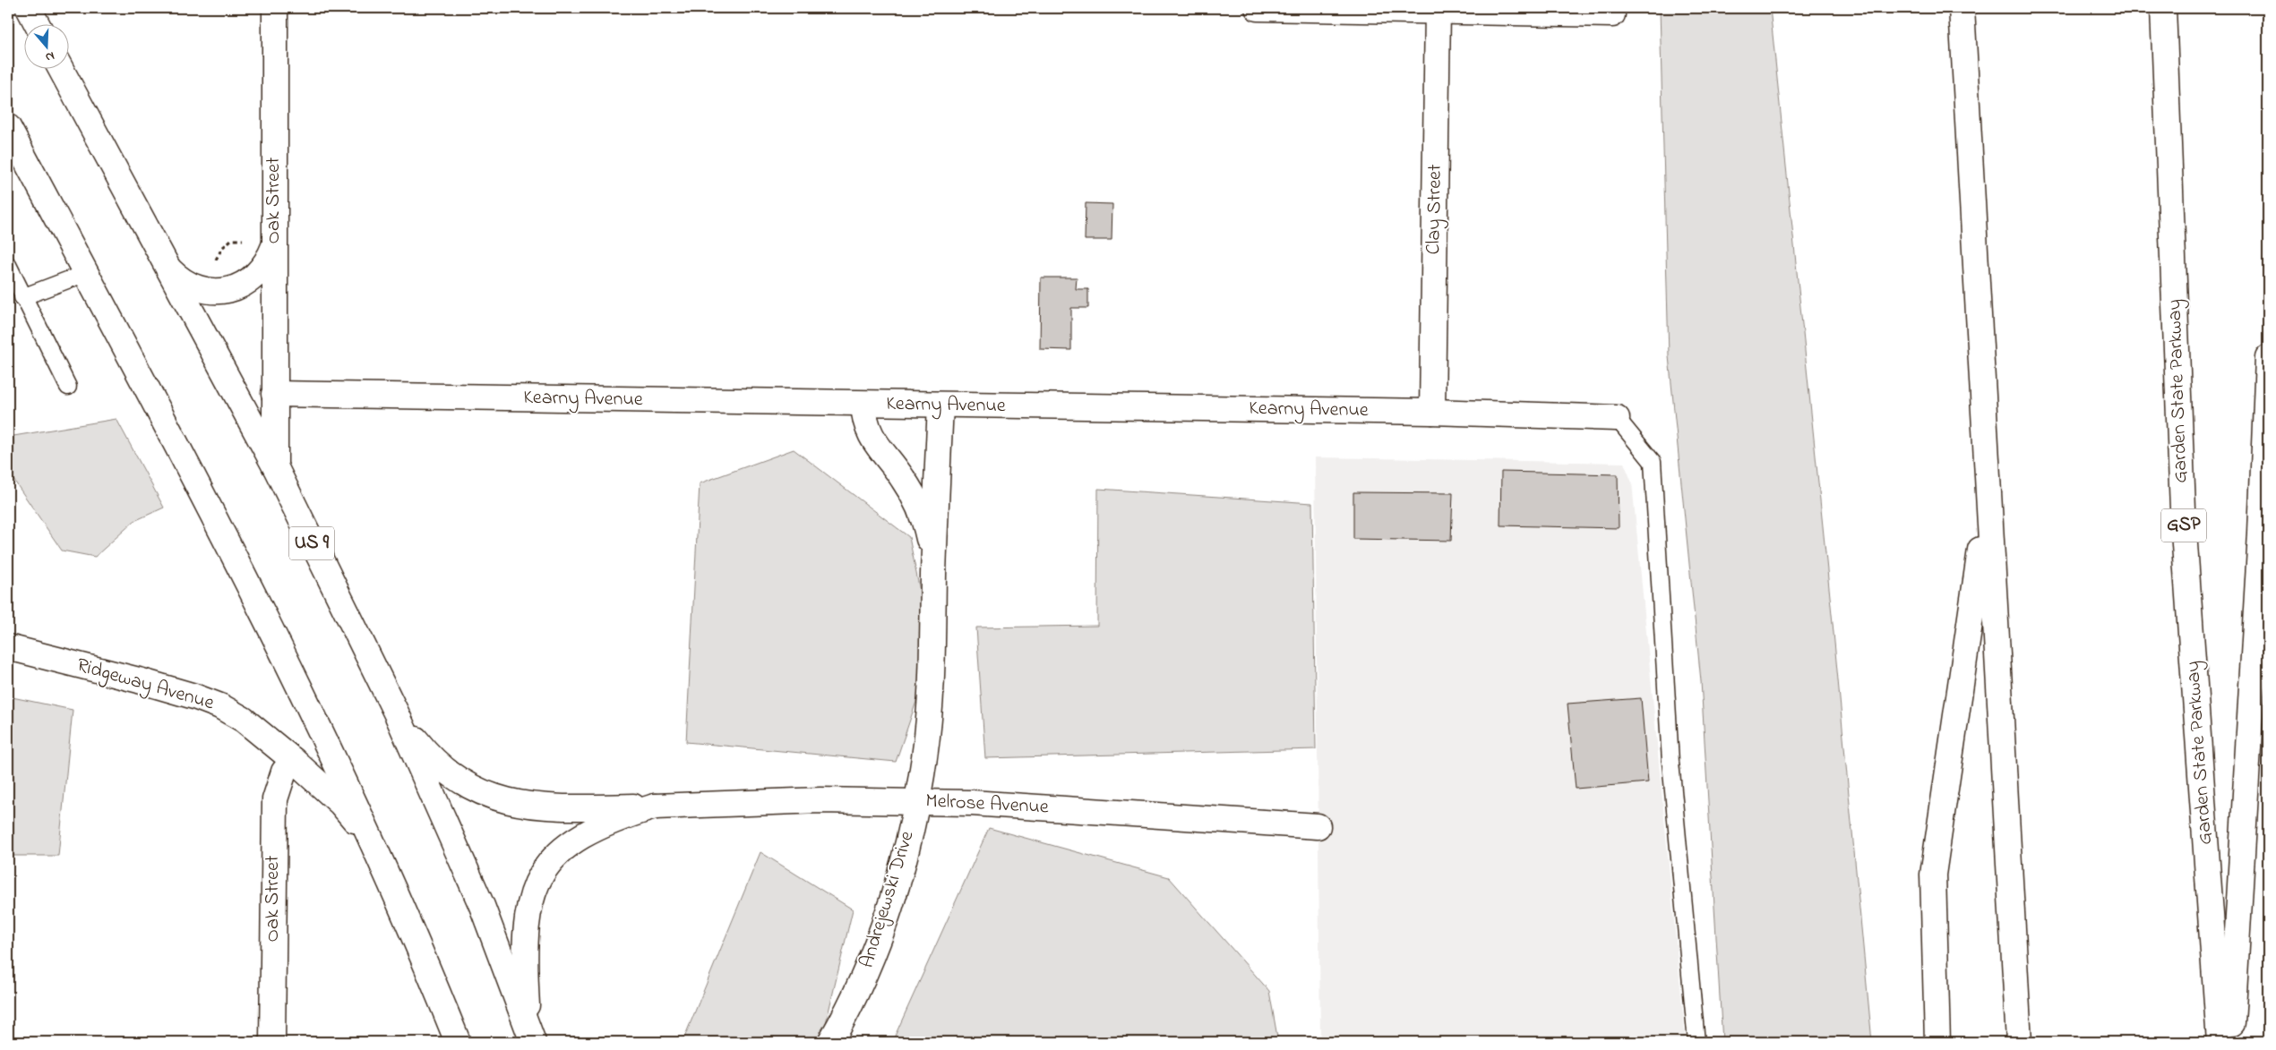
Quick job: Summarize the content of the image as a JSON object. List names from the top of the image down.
{
  "streets": {
    "main road": [
      "Oak Street",
      "Clay Street",
      "Garden State Parkway",
      "Kearny Avenue",
      "GSP",
      "US 9",
      "Ridgeway Avenue",
      "Melrose Avenue",
      "Andrejewski Drive"
    ]
  },
  "crossings": [
    ["Oak Street", "Kearny Avenue"],
    ["Oak Street", "US 9"],
    ["Oak Street", "Ridgeway Avenue"],
    ["Clay Street", "Kearny Avenue"],
    ["Kearny Avenue", "Andrejewski Drive"],
    ["Melrose Avenue", "Andrejewski Drive"]
  ],
  "north": "bottom"
}
